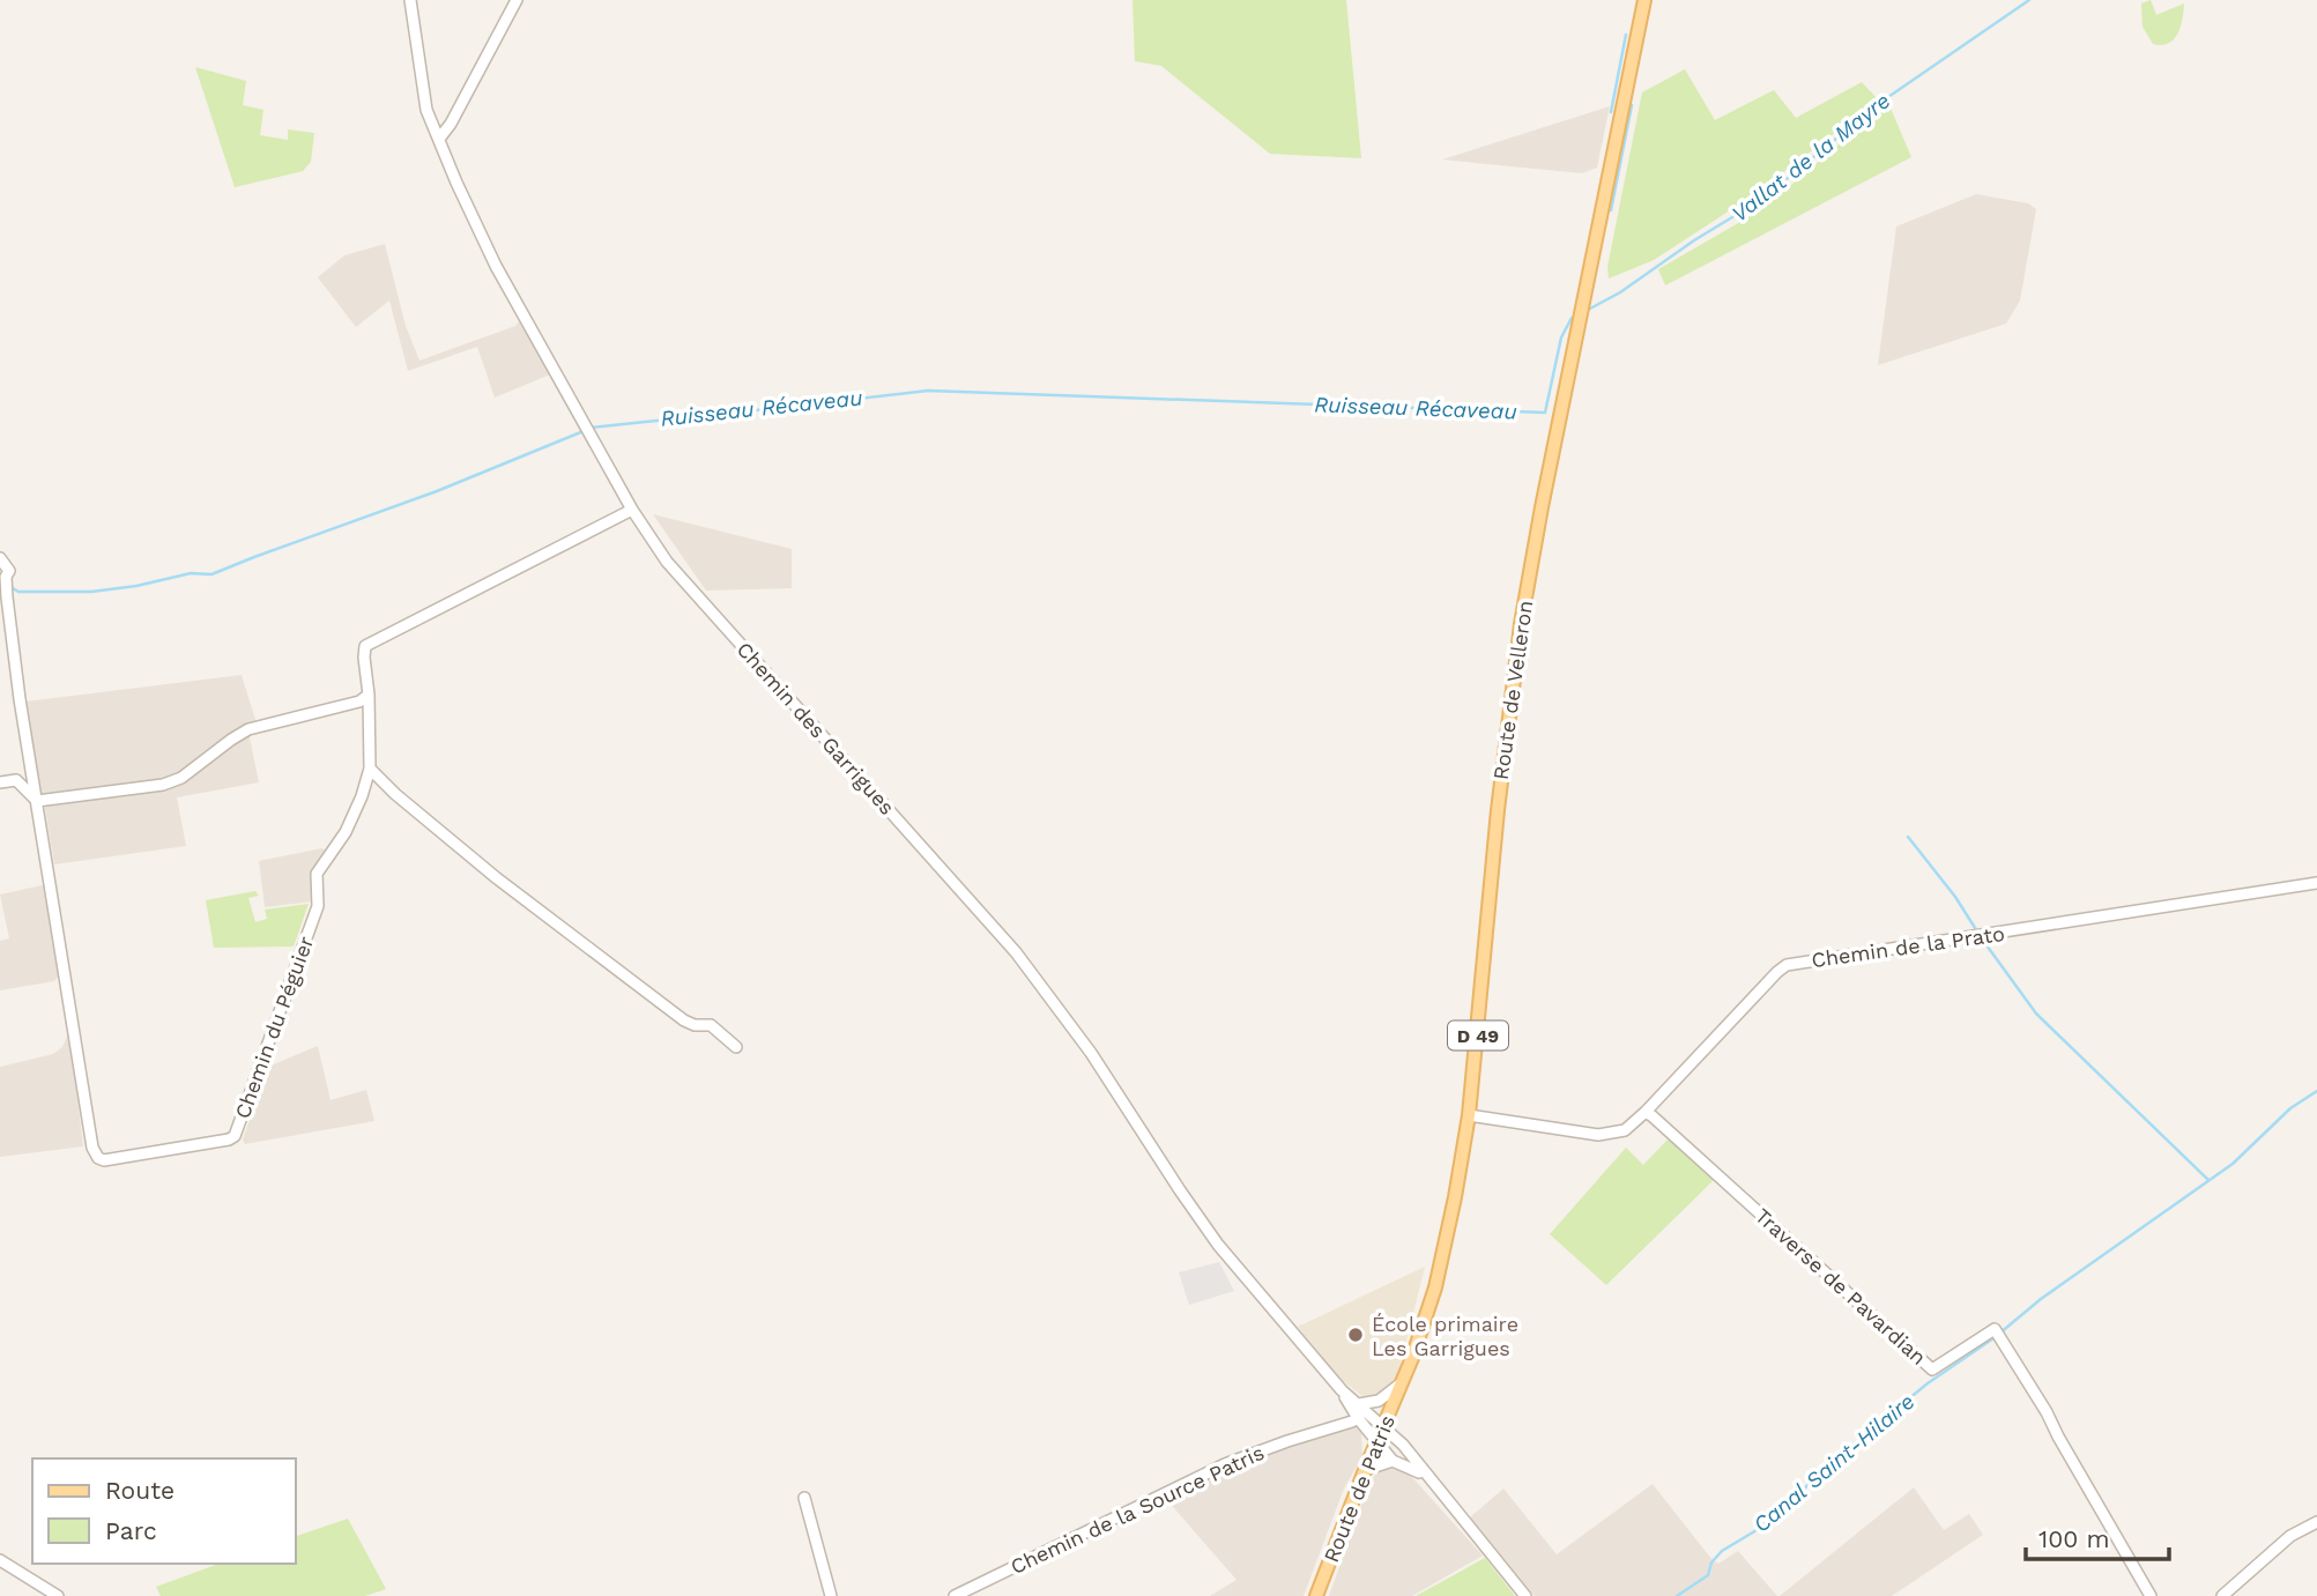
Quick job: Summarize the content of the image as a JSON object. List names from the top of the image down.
{
  "streets": {
    "main road": ["Route de Velleron", "D 49", "Route de Patris"],
    "street": [
      "Chemin des Garrigues",
      "Chemin de la Prato",
      "Chemin du Péguier",
      "Traverse de Pavardian",
      "Chemin de la Source Patris"
    ]
  },
  "crossings": [
    ["Route de Velleron", "Chemin de la Prato"],
    ["Route de Velleron", "Route de Patris"],
    ["Chemin des Garrigues", "Chemin du Péguier"],
    ["Chemin des Garrigues", "Route de Patris"],
    ["Chemin des Garrigues", "Chemin de la Source Patris"],
    ["Chemin de la Prato", "Traverse de Pavardian"]
  ],
  "water": ["Vallat de la Mayre", "Ruisseau Récaveau", "Canal Saint-Hilaire"],
  "places": ["École primaire Les Garrigues"],
  "legend": ["Route", "Parc"],
  "scale_bar": "100 m"
}
